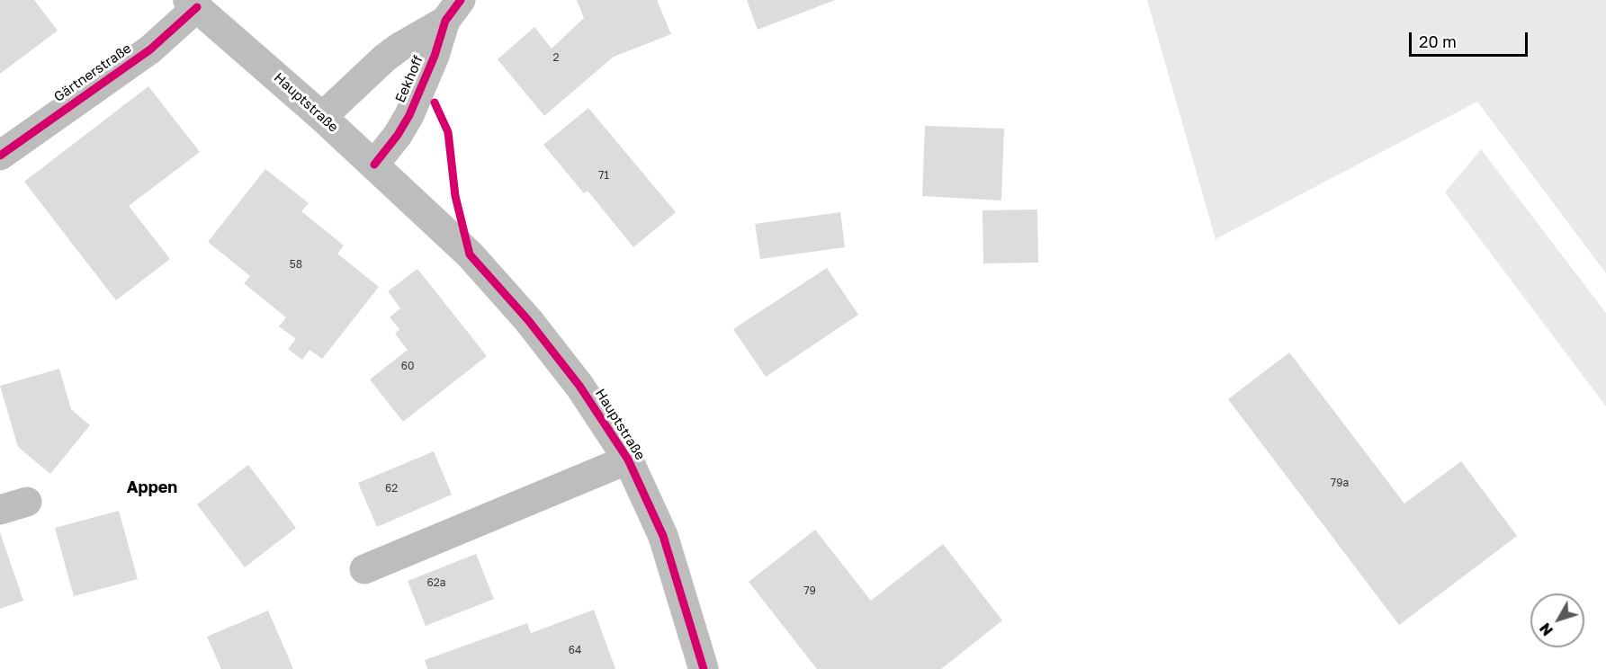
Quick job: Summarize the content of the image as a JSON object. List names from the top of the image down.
{
  "streets": {
    "main road": ["Gärtnerstraße", "Eekhoff", "Hauptstraße"]
  },
  "crossings": [
    ["Gärtnerstraße", "Hauptstraße"],
    ["Eekhoff", "Hauptstraße"]
  ],
  "districts": ["Appen"],
  "house_numbers": [
    "2",
    "71",
    "58",
    "60",
    "79a",
    "62",
    "62a",
    "79",
    "64"
  ],
  "scale_bar": "20 m",
  "north": "bottom left"
}
